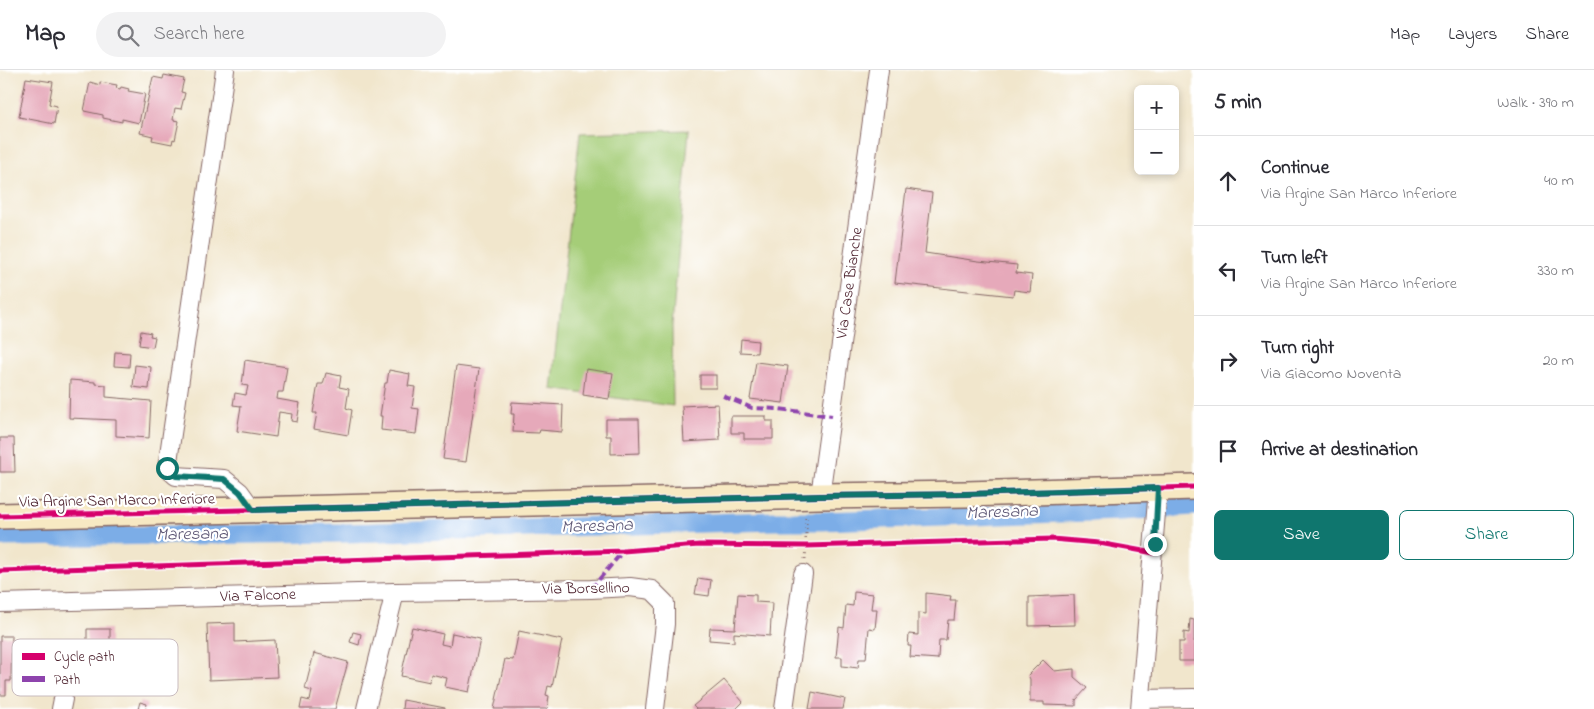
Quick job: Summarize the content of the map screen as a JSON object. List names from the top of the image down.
{
  "streets": {
    "street": [
      "Via Case Bianche",
      "Via Argine San Marco Inferiore",
      "Via Borsellino",
      "Via Falcone"
    ]
  },
  "crossings": [
    ["Via Case Bianche", "Via Argine San Marco Inferiore"],
    ["Via Borsellino", "Via Falcone"]
  ],
  "water": ["Maresana"],
  "legend": ["Cycle path", "Path"],
  "page": {
    "header": "Map",
    "search": "Search here",
    "nav": ["Map", "Layers", "Share"],
    "heading": ["5 min", "Walk · 390 m"],
    "map_buttons": ["+", "−"],
    "list": [
      ["Continue", "Via Argine San Marco Inferiore", "40 m"],
      ["Turn left", "Via Argine San Marco Inferiore", "330 m"],
      ["Turn right", "Via Giacomo Noventa", "20 m"],
      "Arrive at destination"
    ],
    "buttons": ["Save", "Share"]
  }
}
